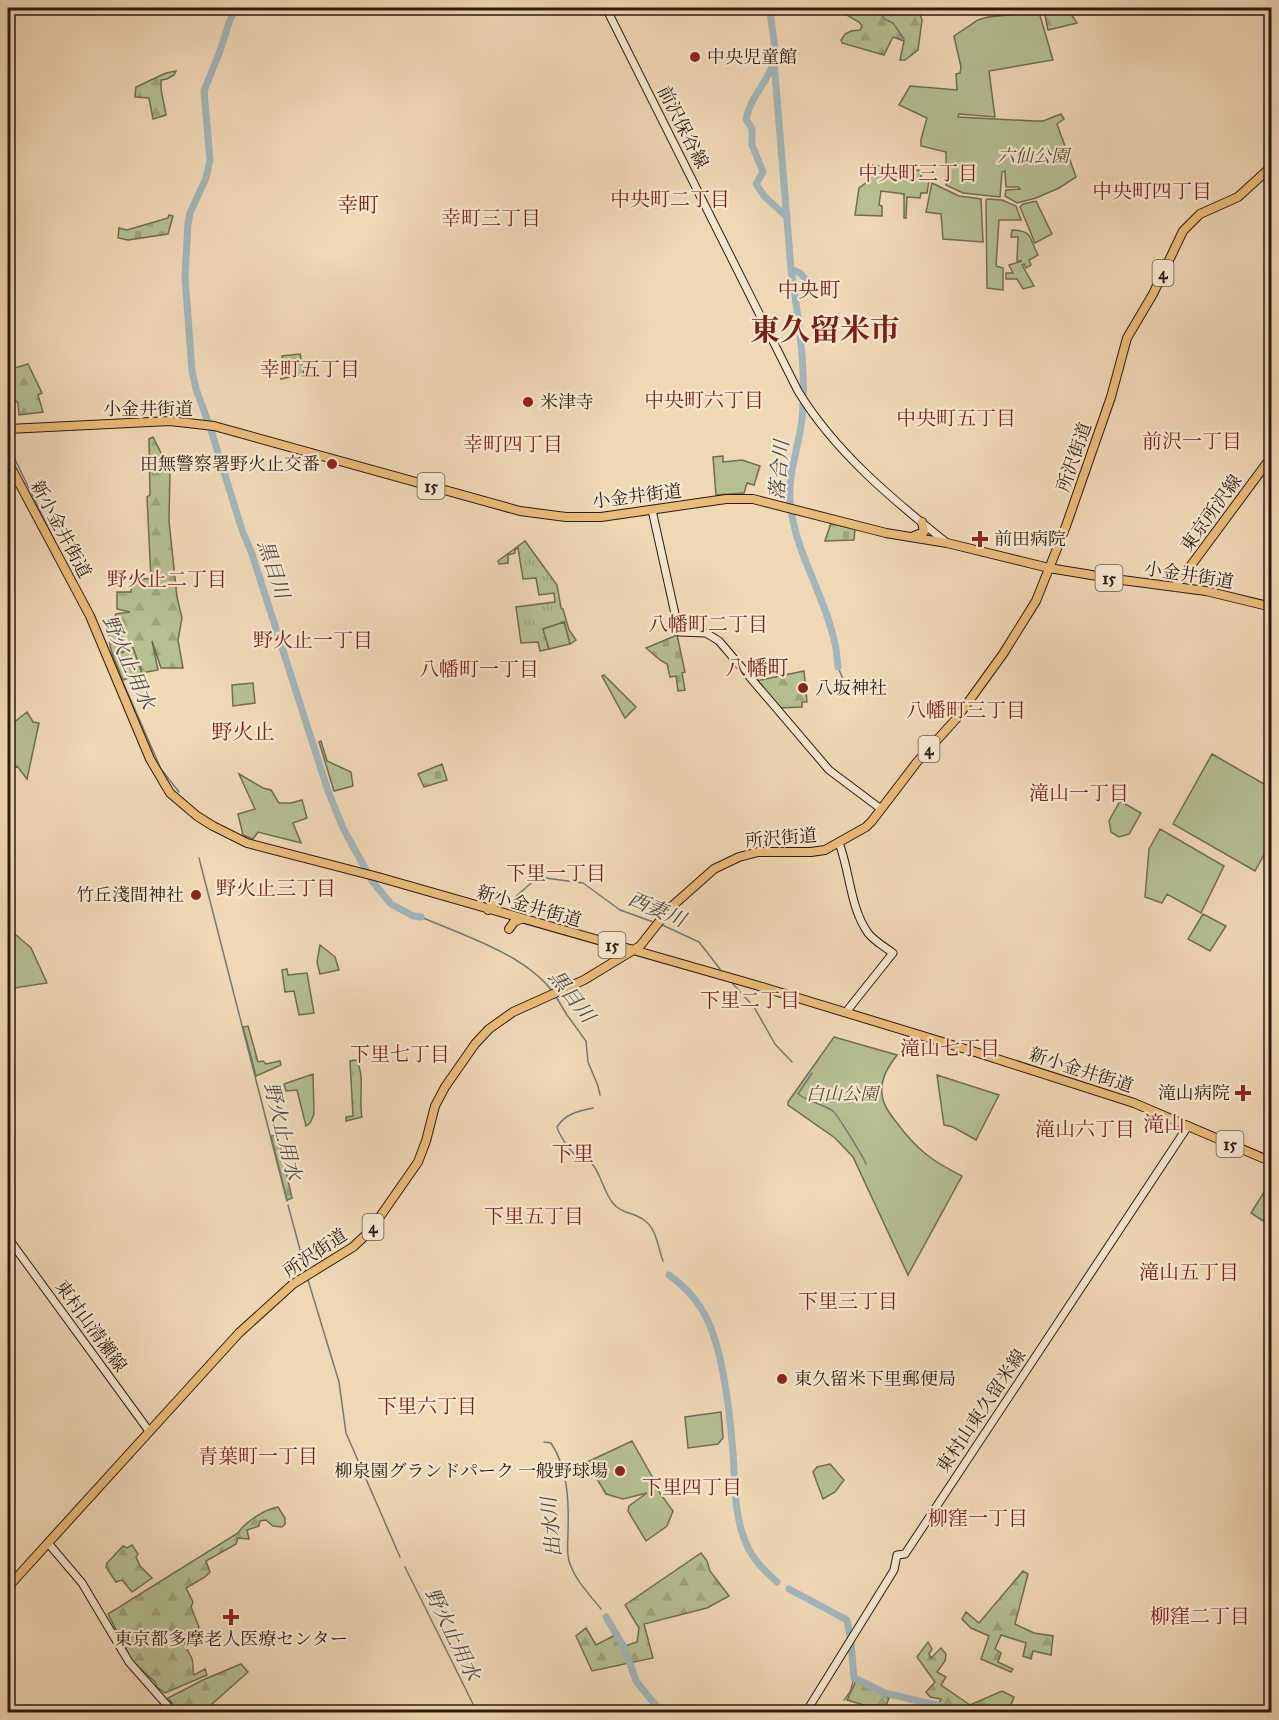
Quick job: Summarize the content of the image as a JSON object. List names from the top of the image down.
{
  "streets": {
    "main road": [
      "前沢保谷線",
      "4",
      "小金井街道",
      "所沢街道",
      "15",
      "東京所沢線",
      "新小金井街道",
      "東村山清瀬線",
      "東村山東久留米線"
    ]
  },
  "crossings": [
    ["前沢保谷線", "小金井街道"],
    ["小金井街道", "所沢街道"],
    ["小金井街道", "東京所沢線"],
    ["所沢街道", "新小金井街道"],
    ["所沢街道", "東村山清瀬線"],
    ["新小金井街道", "東村山東久留米線"]
  ],
  "districts": [
    "中央町三丁目",
    "中央町四丁目",
    "中央町二丁目",
    "幸町",
    "幸町三丁目",
    "中央町",
    "東久留米市",
    "幸町五丁目",
    "中央町六丁目",
    "中央町五丁目",
    "前沢一丁目",
    "幸町四丁目",
    "野火止二丁目",
    "八幡町二丁目",
    "野火止一丁目",
    "八幡町",
    "八幡町一丁目",
    "八幡町三丁目",
    "野火止",
    "滝山一丁目",
    "下里一丁目",
    "野火止三丁目",
    "下里二丁目",
    "滝山七丁目",
    "下里七丁目",
    "滝山",
    "滝山六丁目",
    "下里",
    "下里五丁目",
    "滝山五丁目",
    "下里三丁目",
    "下里六丁目",
    "青葉町一丁目",
    "下里四丁目",
    "柳窪一丁目",
    "柳窪二丁目"
  ],
  "water": [
    "落合川",
    "黒目川",
    "野火止用水",
    "西妻川",
    "出水川"
  ],
  "parks": ["六仙公園", "白山公園"],
  "places": {
    "other": [
      "中央児童館",
      "米津寺",
      "田無警察署野火止交番",
      "八坂神社",
      "竹丘淺間神社",
      "東久留米下里郵便局",
      "柳泉園グランドパーク 一般野球場"
    ],
    "health": ["前田病院", "滝山病院", "東京都多摩老人医療センター"]
  }
}
